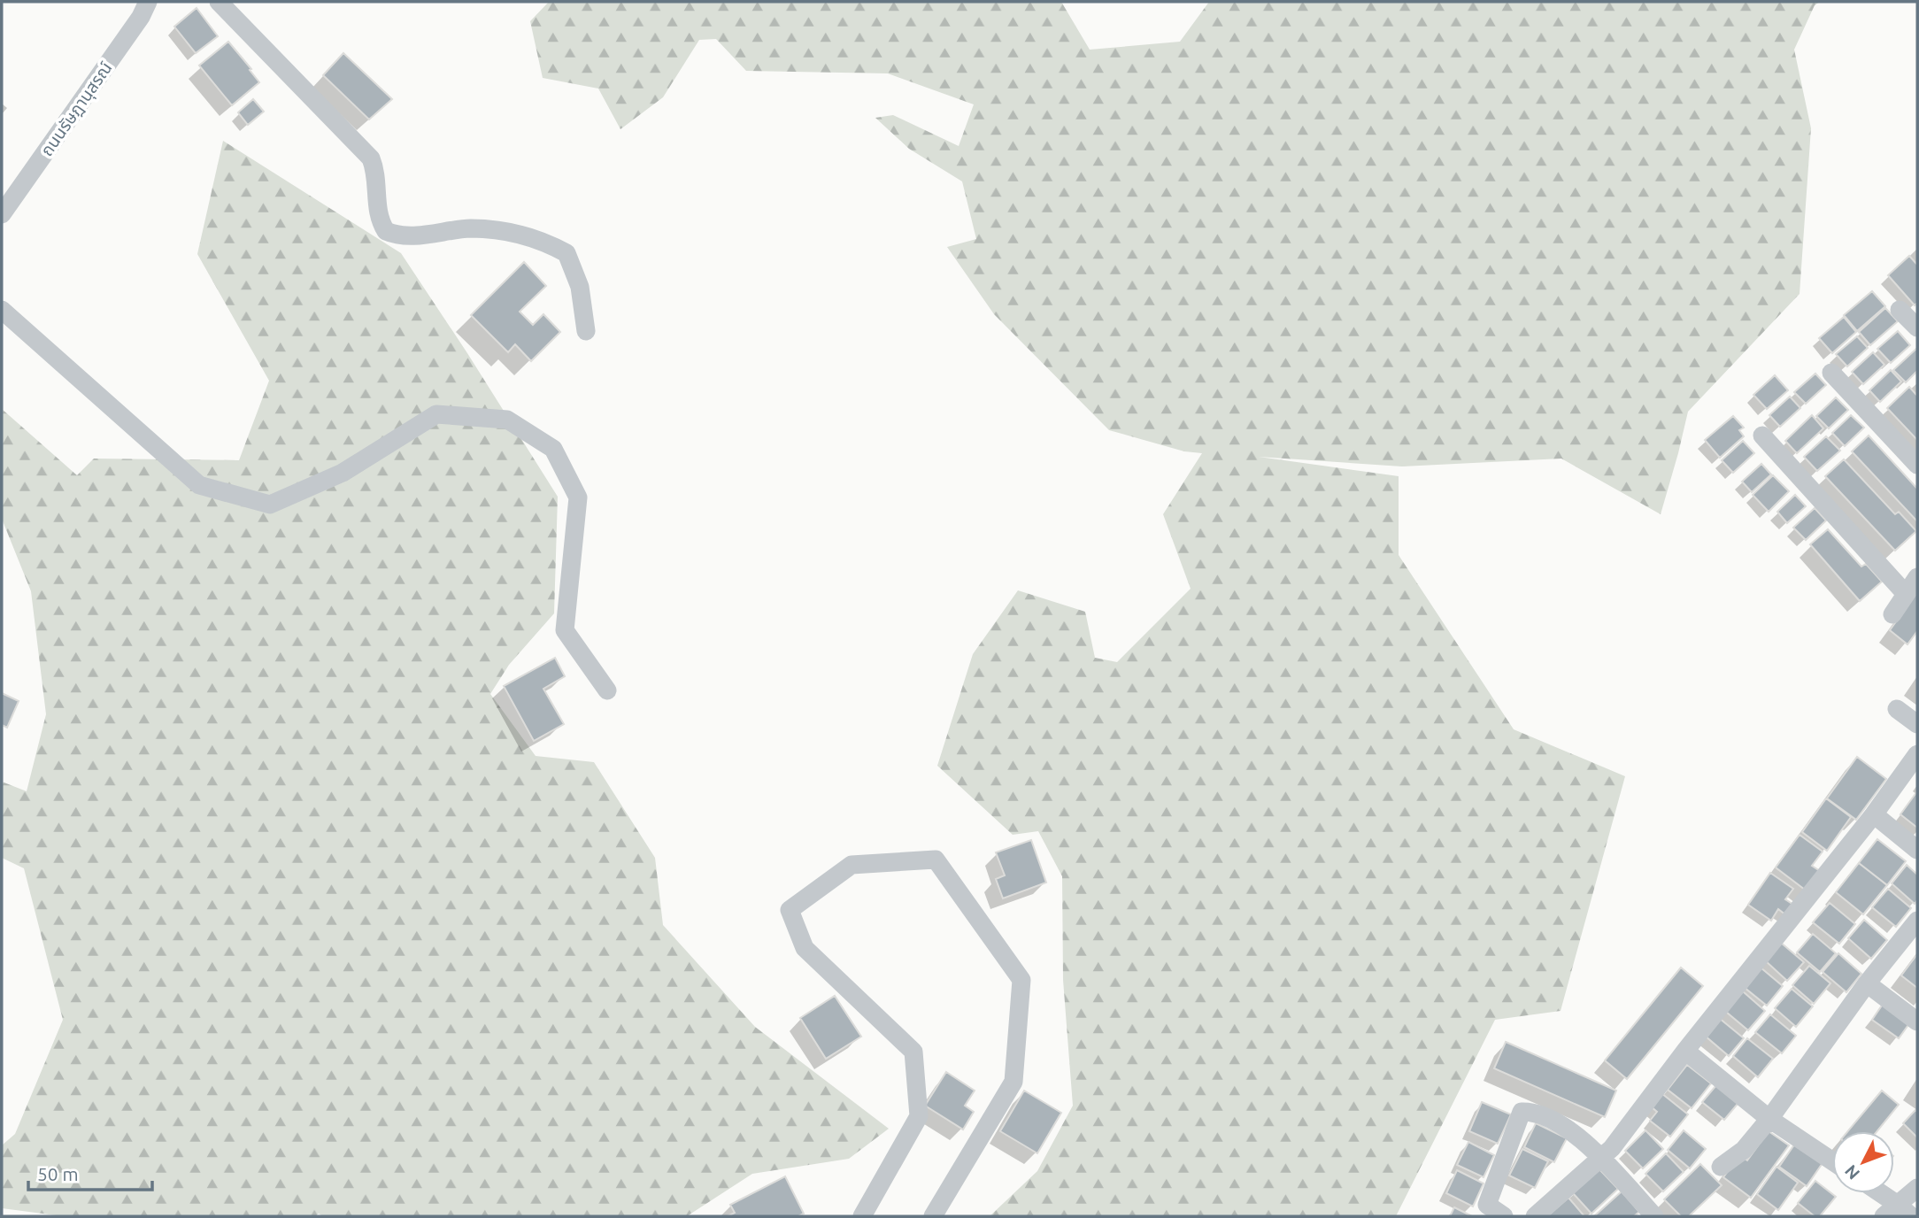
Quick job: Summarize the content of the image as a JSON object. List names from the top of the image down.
{
  "streets": {
    "street": ["ถนนรัษฎานุสรณ์"]
  },
  "scale_bar": "50 m",
  "north": "bottom left"
}
